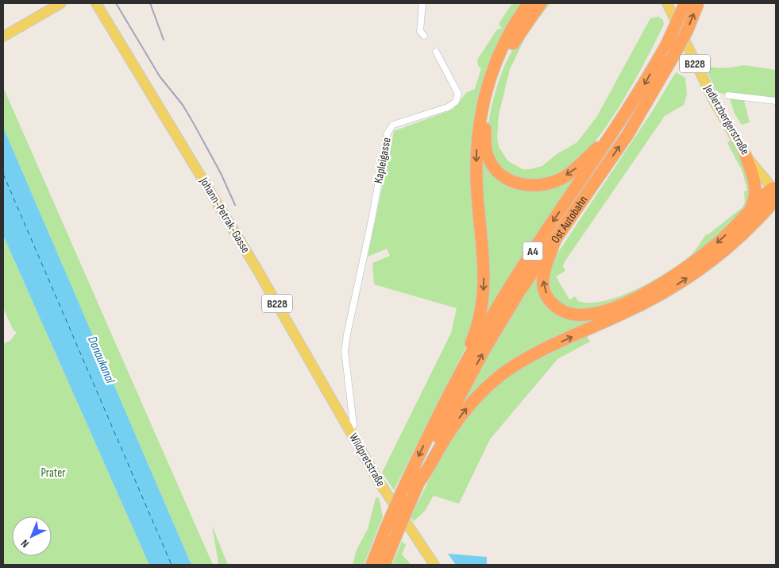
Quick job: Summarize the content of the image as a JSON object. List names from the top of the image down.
{
  "streets": {
    "highway": ["Ost Autobahn", "A4"],
    "main road": [
      "B228",
      "Jedletzbergerstraße",
      "Johann-Petrak-Gasse",
      "Wildpretstraße"
    ],
    "street": ["Kapleigasse"]
  },
  "crossings": [
    ["Kapleigasse", "Wildpretstraße"],
    ["Johann-Petrak-Gasse", "Wildpretstraße"]
  ],
  "water": ["Donaukanal"],
  "parks": ["Prater"],
  "north": "bottom left"
}
